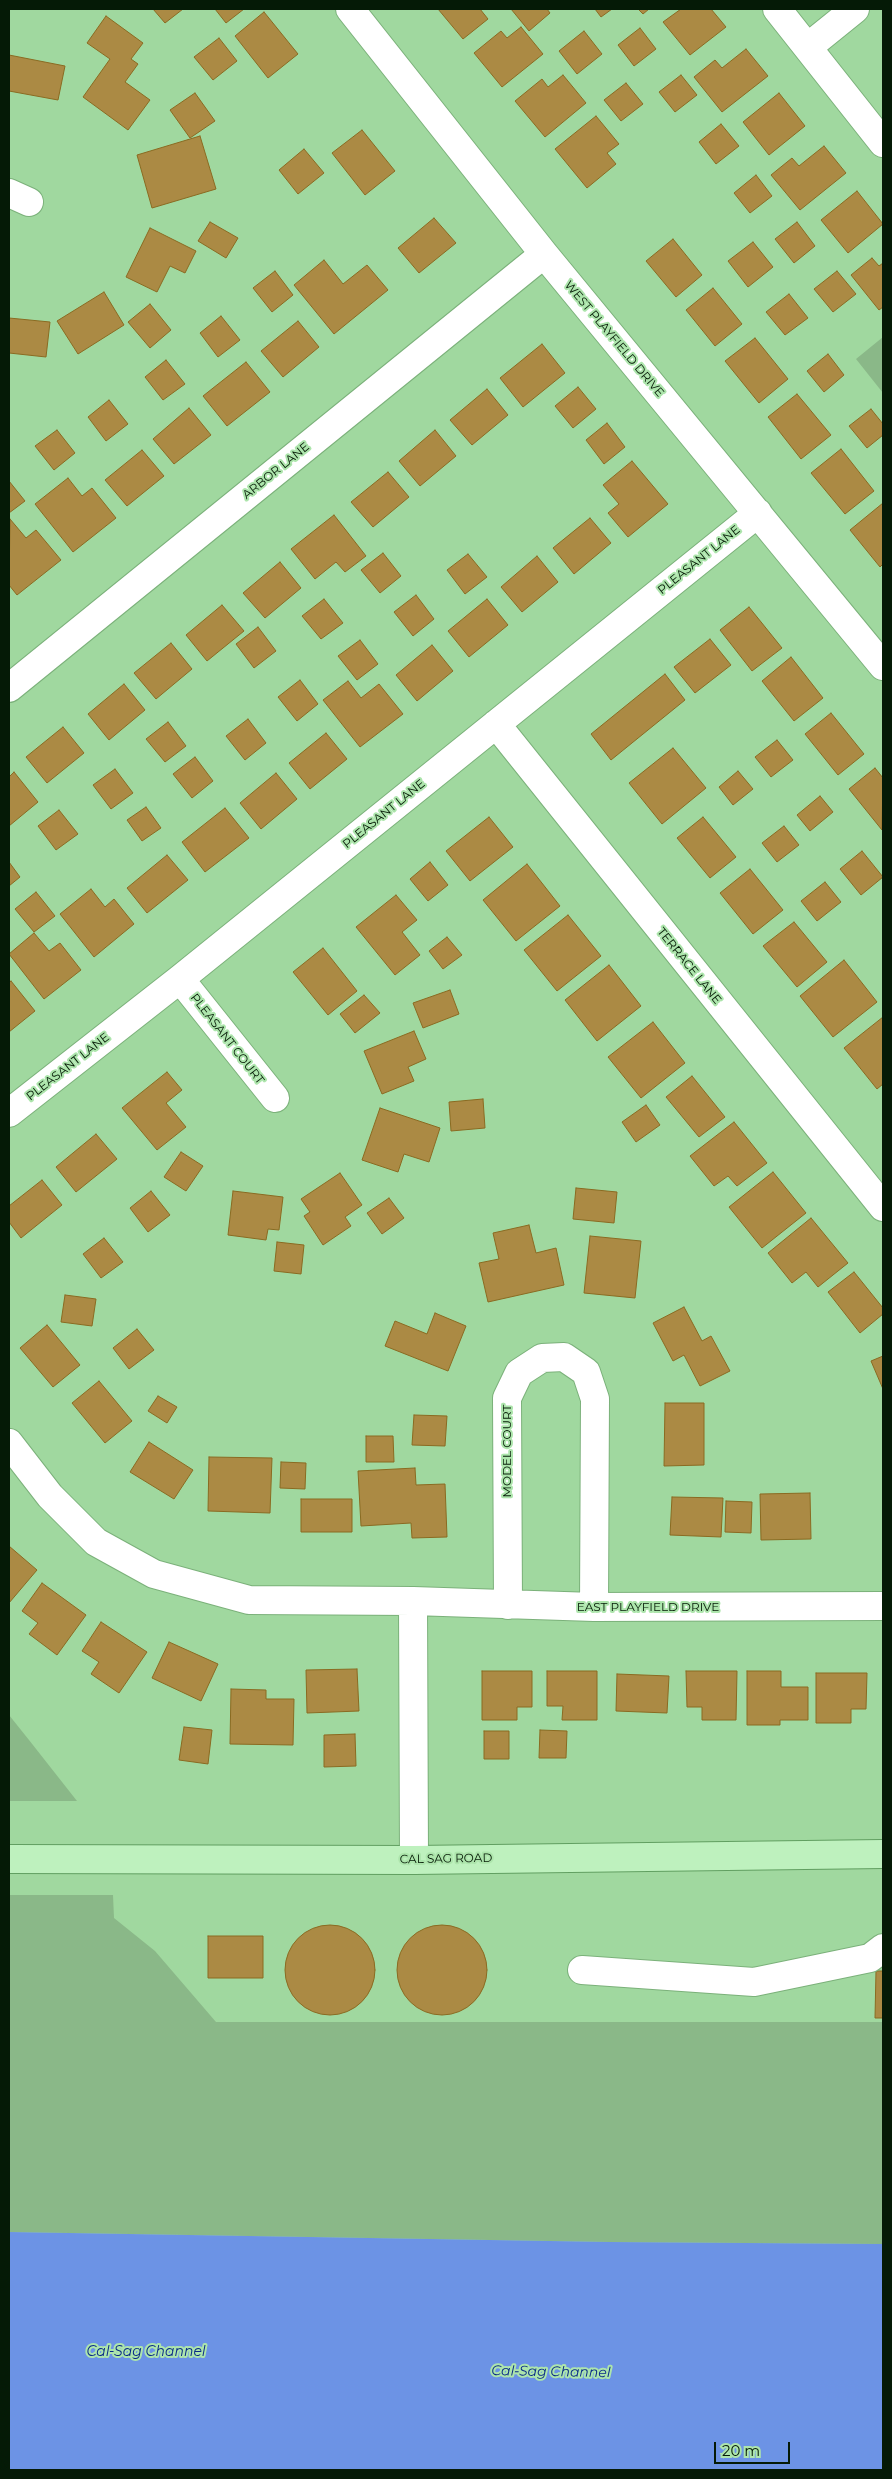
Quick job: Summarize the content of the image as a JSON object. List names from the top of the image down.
{
  "streets": {
    "main road": ["CAL SAG ROAD"],
    "street": [
      "WEST PLAYFIELD DRIVE",
      "ARBOR LANE",
      "PLEASANT LANE",
      "TERRACE LANE",
      "PLEASANT COURT",
      "MODEL COURT",
      "EAST PLAYFIELD DRIVE"
    ]
  },
  "crossings": [
    ["WEST PLAYFIELD DRIVE", "ARBOR LANE"],
    ["WEST PLAYFIELD DRIVE", "PLEASANT LANE"],
    ["PLEASANT LANE", "TERRACE LANE"],
    ["PLEASANT LANE", "PLEASANT COURT"],
    ["MODEL COURT", "EAST PLAYFIELD DRIVE"]
  ],
  "water": ["Cal-Sag Channel"],
  "scale_bar": "20 m"
}
